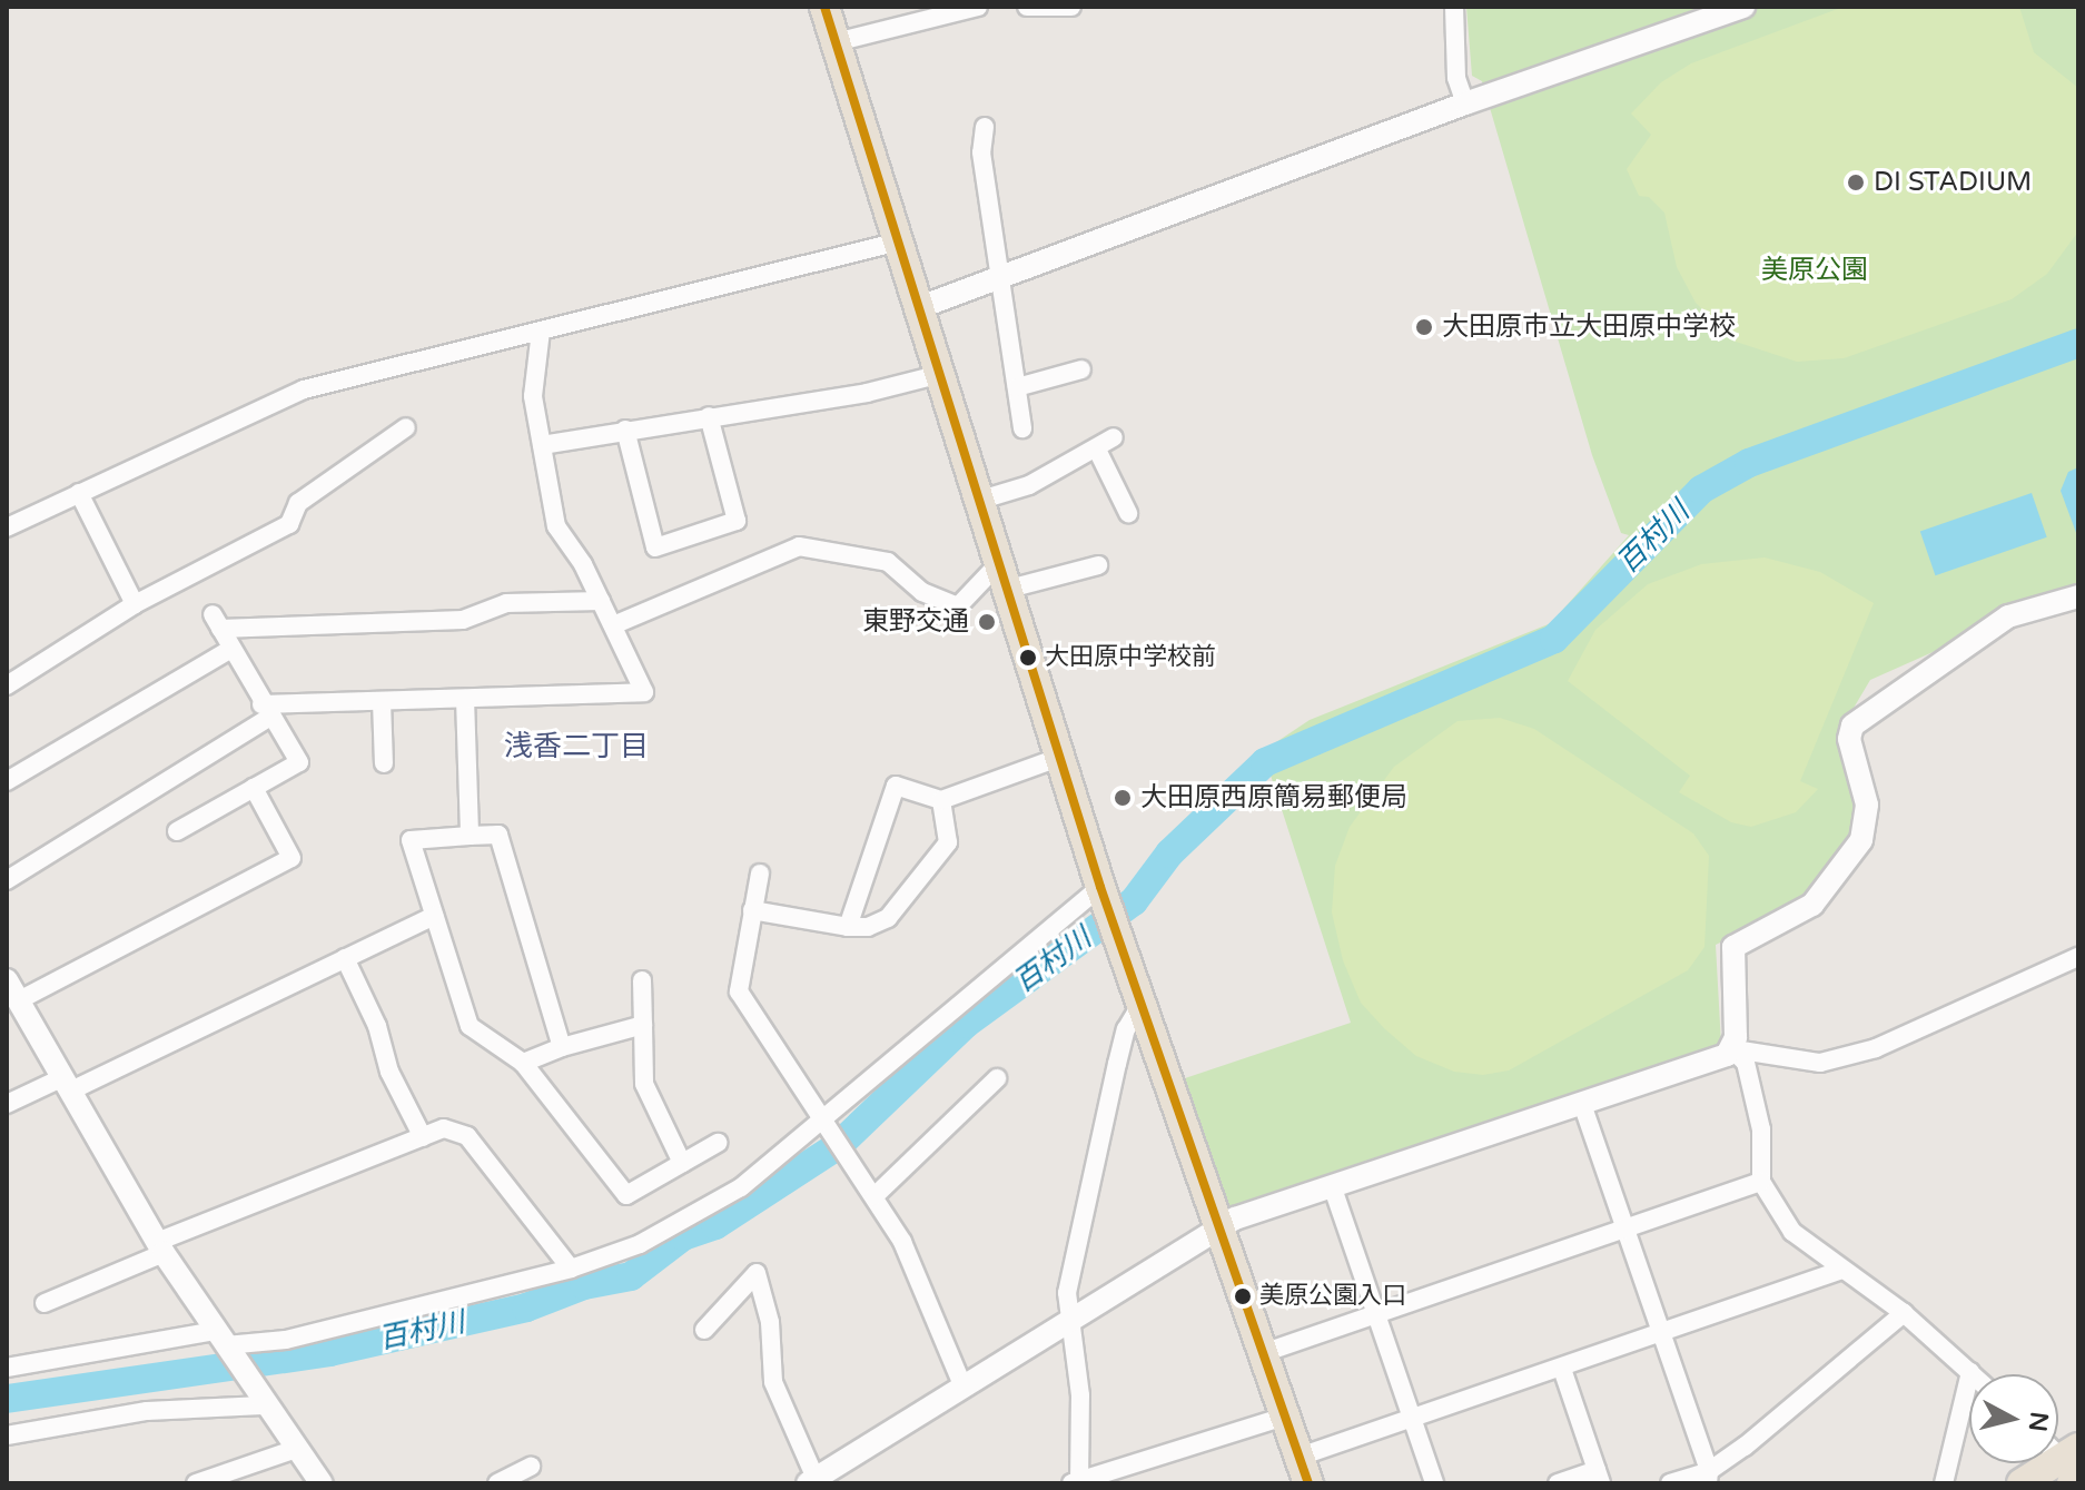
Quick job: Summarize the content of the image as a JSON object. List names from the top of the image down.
{
  "districts": ["浅香二丁目"],
  "water": ["百村川"],
  "parks": ["美原公園"],
  "places": [
    "DI STADIUM",
    "大田原市立大田原中学校",
    "東野交通",
    "大田原中学校前",
    "大田原西原簡易郵便局",
    "美原公園入口"
  ],
  "north": "right"
}
